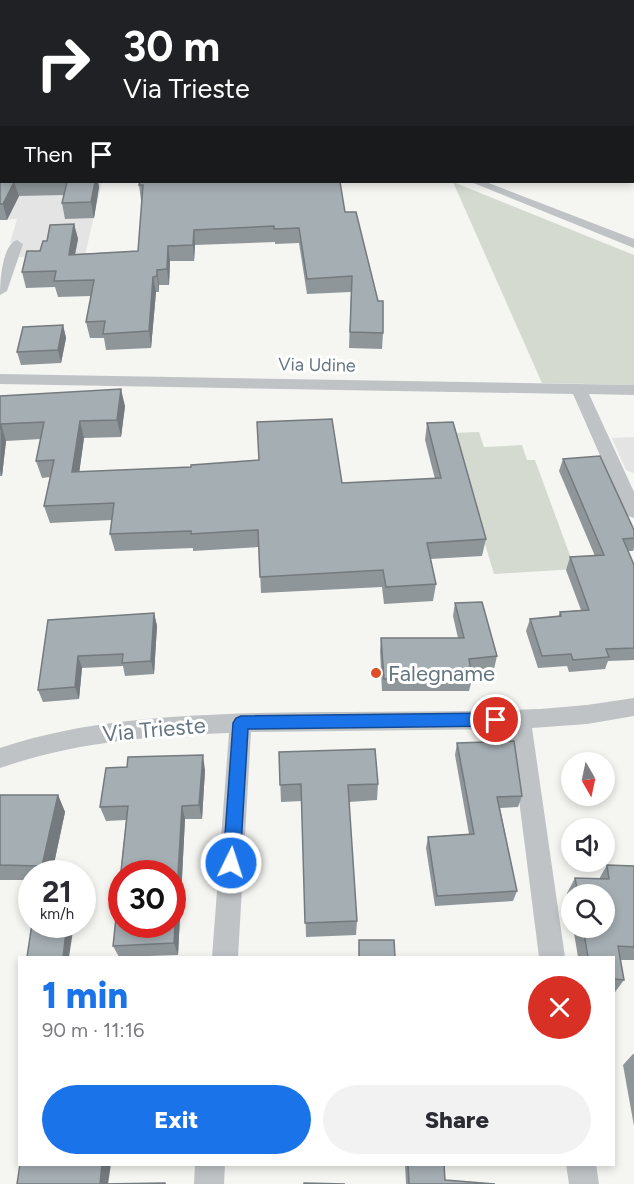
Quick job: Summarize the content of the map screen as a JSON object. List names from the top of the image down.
{
  "streets": {
    "street": ["Via Udine", "Via Trieste"]
  },
  "places": ["Falegname"],
  "north": "bottom",
  "page": {
    "turn": ["30 m", "Via Trieste"],
    "then": "Then",
    "speed": "21 km/h",
    "limit": "30",
    "heading": ["1 min", "90 m · 11:16"],
    "buttons": ["Exit", "Share"]
  }
}
